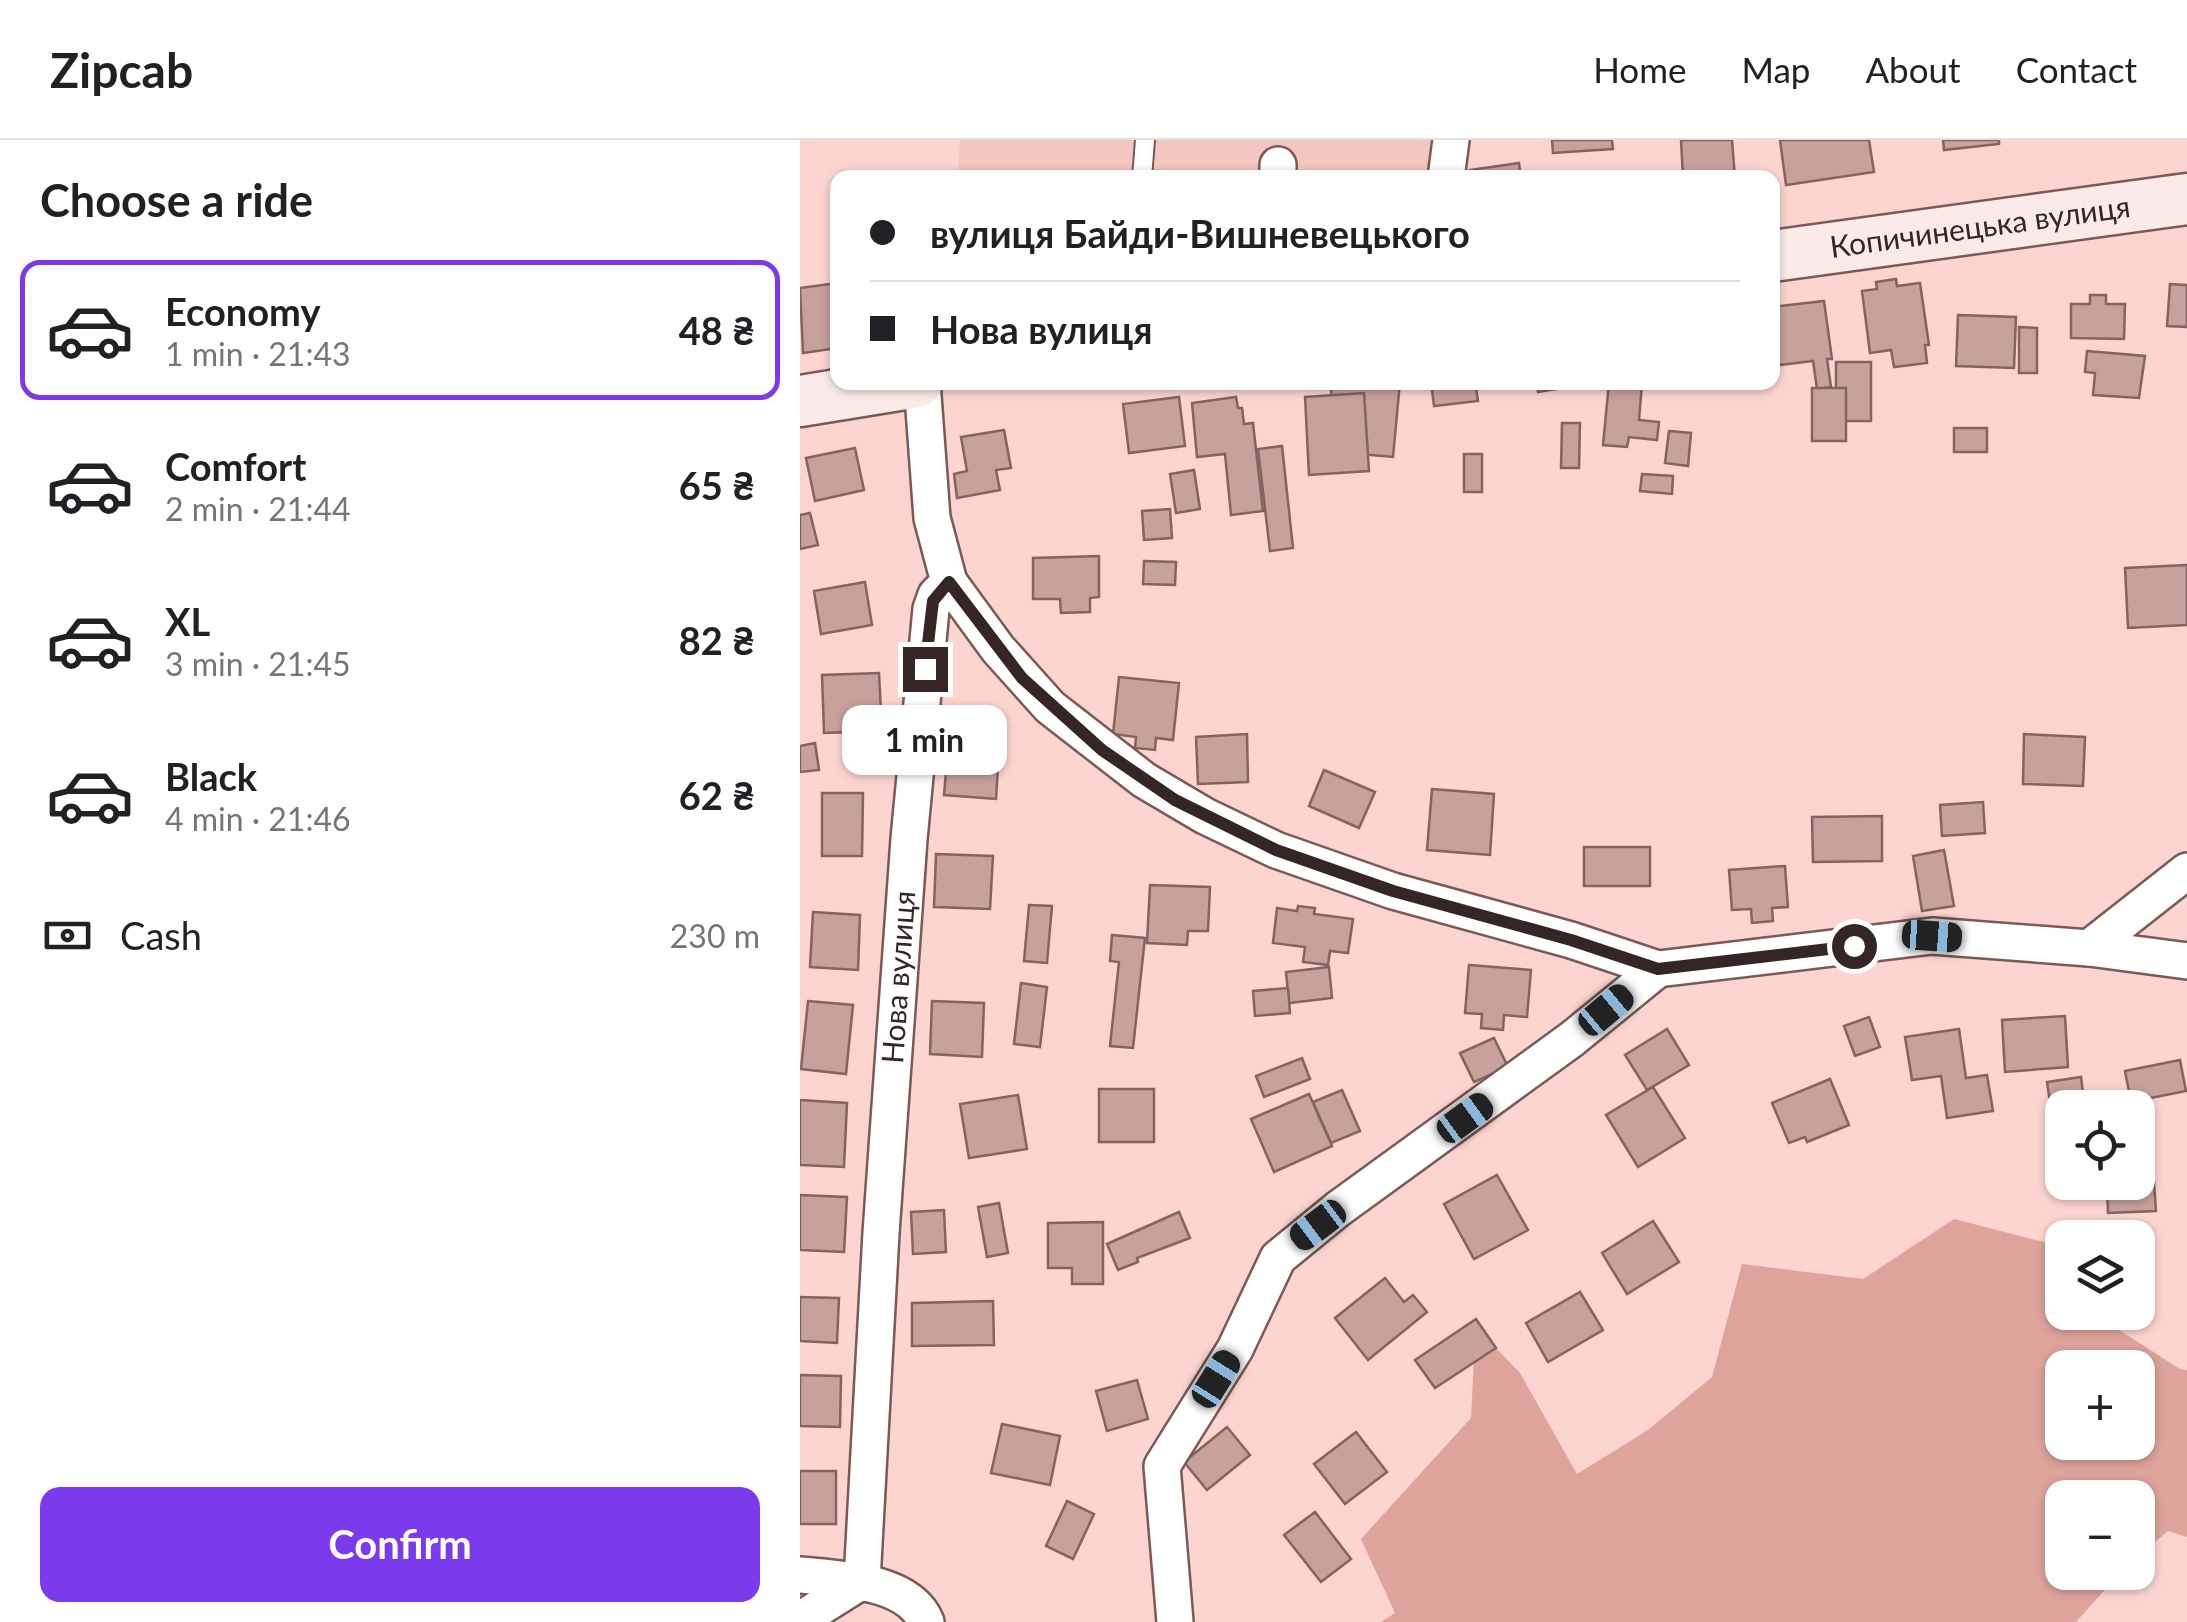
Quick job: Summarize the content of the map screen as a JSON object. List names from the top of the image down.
{
  "streets": {
    "main road": ["Копичинецька вулиця"],
    "street": ["Нова вулиця"]
  },
  "page": {
    "header": "Zipcab",
    "nav": [
      "Home",
      "Map",
      "About",
      "Contact"
    ],
    "heading": "Choose a ride",
    "banner": ["вулиця Байди-Вишневецького", "Нова вулиця"],
    "list": [
      {
        "name": "Economy",
        "note": "1 min · 21:43",
        "value": "48 ₴"
      },
      {
        "name": "Comfort",
        "note": "2 min · 21:44",
        "value": "65 ₴"
      },
      {
        "name": "XL",
        "note": "3 min · 21:45",
        "value": "82 ₴"
      },
      {
        "name": "Black",
        "note": "4 min · 21:46",
        "value": "62 ₴"
      }
    ],
    "bubble": "1 min",
    "pay": ["Cash", "230 m"],
    "map_buttons": ["+", "−"],
    "buttons": "Confirm"
  }
}
